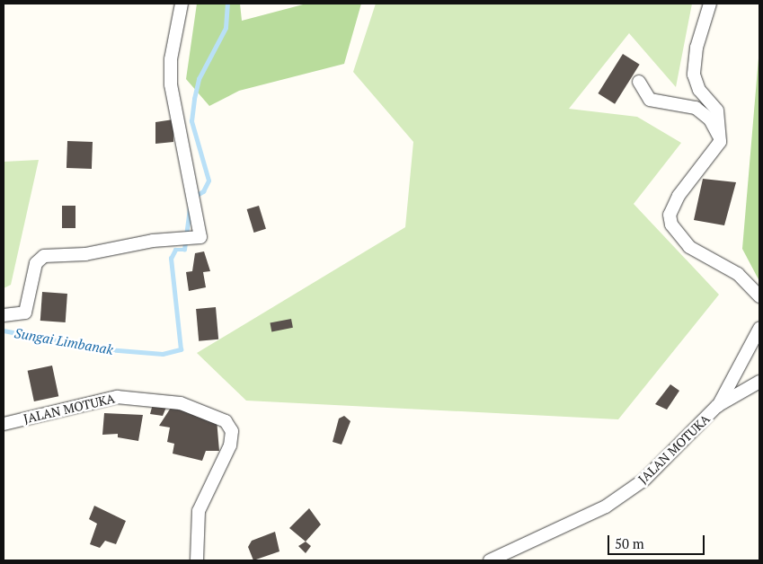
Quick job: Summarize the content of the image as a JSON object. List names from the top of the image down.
{
  "streets": {
    "street": ["JALAN MOTUKA"]
  },
  "water": ["Sungai Limbanak"],
  "scale_bar": "50 m"
}
